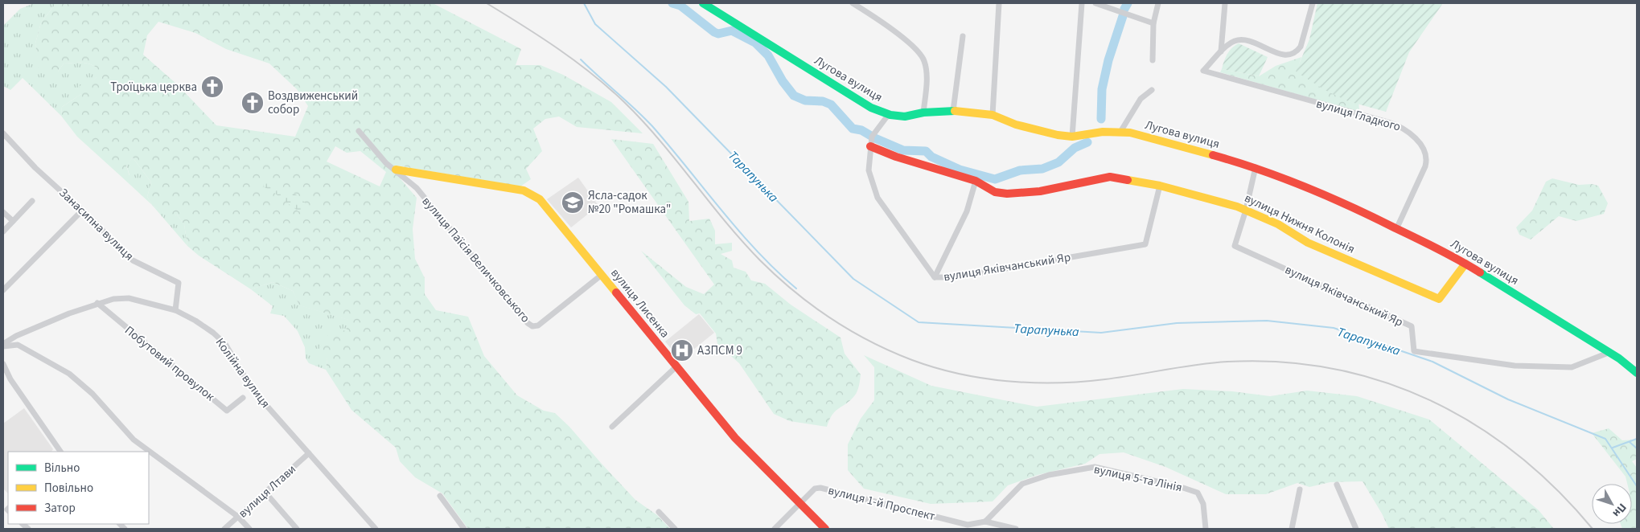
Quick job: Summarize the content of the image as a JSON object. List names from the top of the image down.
{
  "streets": {
    "street": [
      "Лугова вулиця",
      "вулиця Гладкого",
      "вулиця Нижня Колонія",
      "Занасипна вулиця",
      "вулиця Паїсія Величковського",
      "вулиця Яківчанський Яр",
      "вулиця Лисенка",
      "Побутовий провулок",
      "Колійна вулиця",
      "вулиця 5-та Лінія",
      "вулиця Лтави",
      "вулиця 1-й Проспект"
    ]
  },
  "crossings": [
    ["Лугова вулиця", "вулиця Гладкого"],
    ["Лугова вулиця", "вулиця Нижня Колонія"],
    ["Лугова вулиця", "вулиця Яківчанський Яр"],
    ["вулиця Нижня Колонія", "вулиця Яківчанський Яр"],
    ["Занасипна вулиця", "Колійна вулиця"],
    ["вулиця Паїсія Величковського", "вулиця Лисенка"],
    ["вулиця Лисенка", "вулиця 1-й Проспект"],
    ["Побутовий провулок", "Колійна вулиця"],
    ["Колійна вулиця", "вулиця Лтави"],
    ["вулиця 5-та Лінія", "вулиця 1-й Проспект"]
  ],
  "water": ["Тарапунька"],
  "places": {
    "church": ["Троїцька церква", "Воздвиженський собор"],
    "school or university": ["Ясла-садок №20 \"Ромашка\""],
    "hospital": ["АЗПСМ 9"]
  },
  "legend": ["Вільно", "Повільно", "Затор"],
  "north": "bottom right"
}
